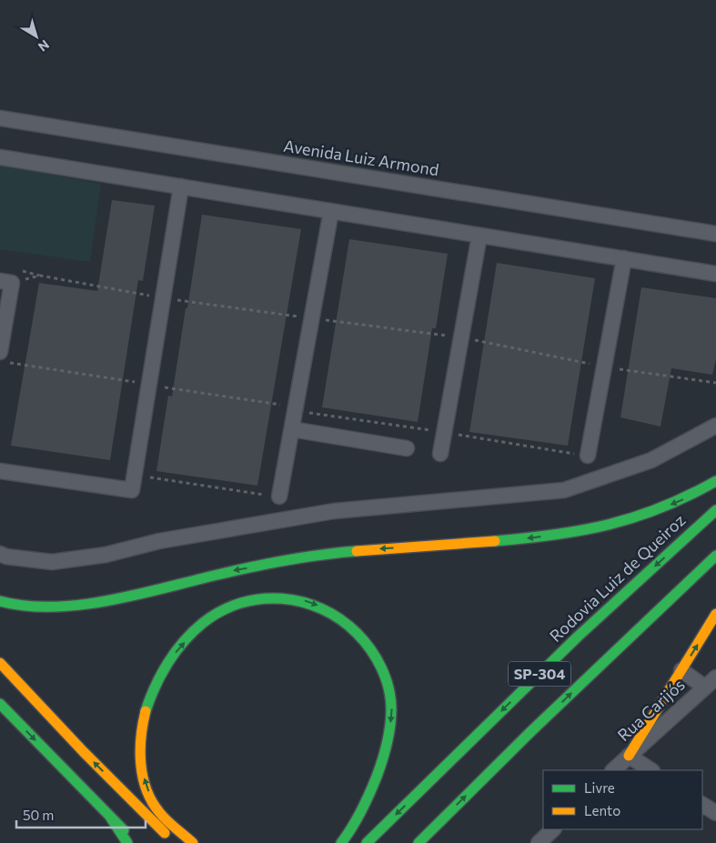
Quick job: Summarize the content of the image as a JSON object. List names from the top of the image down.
{
  "streets": {
    "main road": ["Rodovia Luiz de Queiroz", "SP-304"],
    "street": ["Avenida Luiz Armond", "Rua Carijós"]
  },
  "legend": ["Livre", "Lento"],
  "scale_bar": "50 m",
  "north": "bottom right"
}
